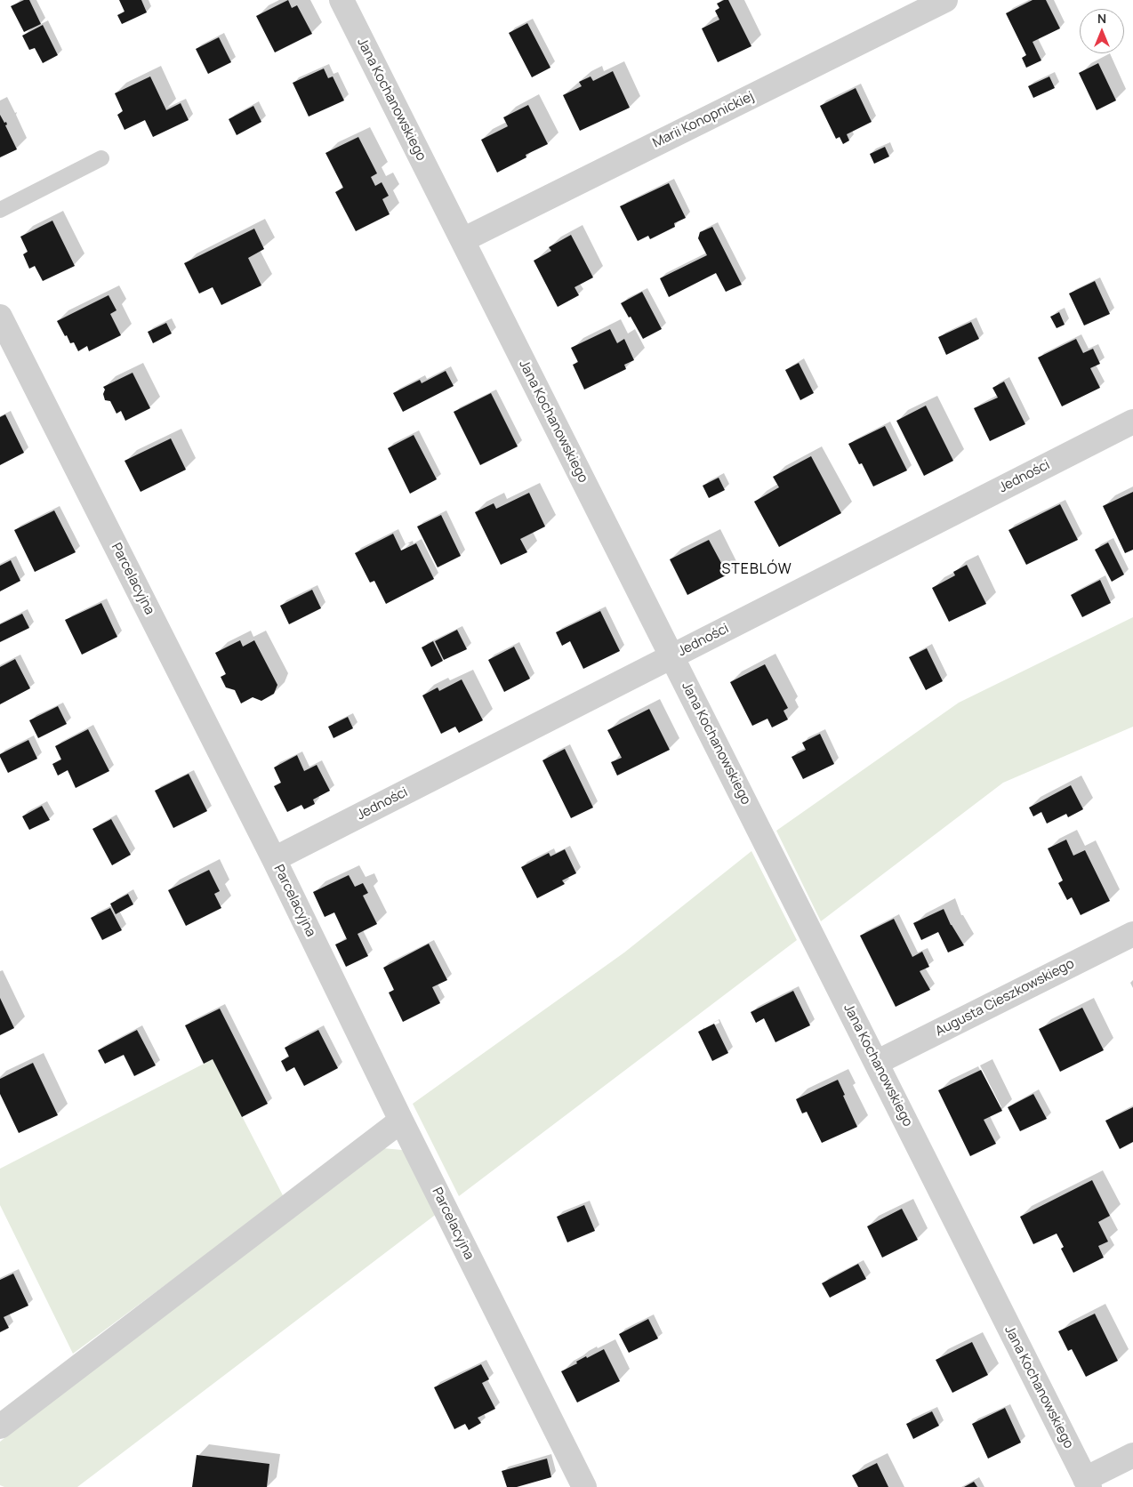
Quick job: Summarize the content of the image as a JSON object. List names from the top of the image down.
{
  "streets": {
    "street": [
      "Jana Kochanowskiego",
      "Marii Konopnickiej",
      "Jedności",
      "Parcelacyjna",
      "Augusta Cieszkowskiego"
    ]
  },
  "crossings": [
    ["Jana Kochanowskiego", "Marii Konopnickiej"],
    ["Jana Kochanowskiego", "Jedności"],
    ["Jana Kochanowskiego", "Augusta Cieszkowskiego"],
    ["Jedności", "Parcelacyjna"]
  ],
  "districts": ["STEBLÓW"],
  "north": "top"
}
